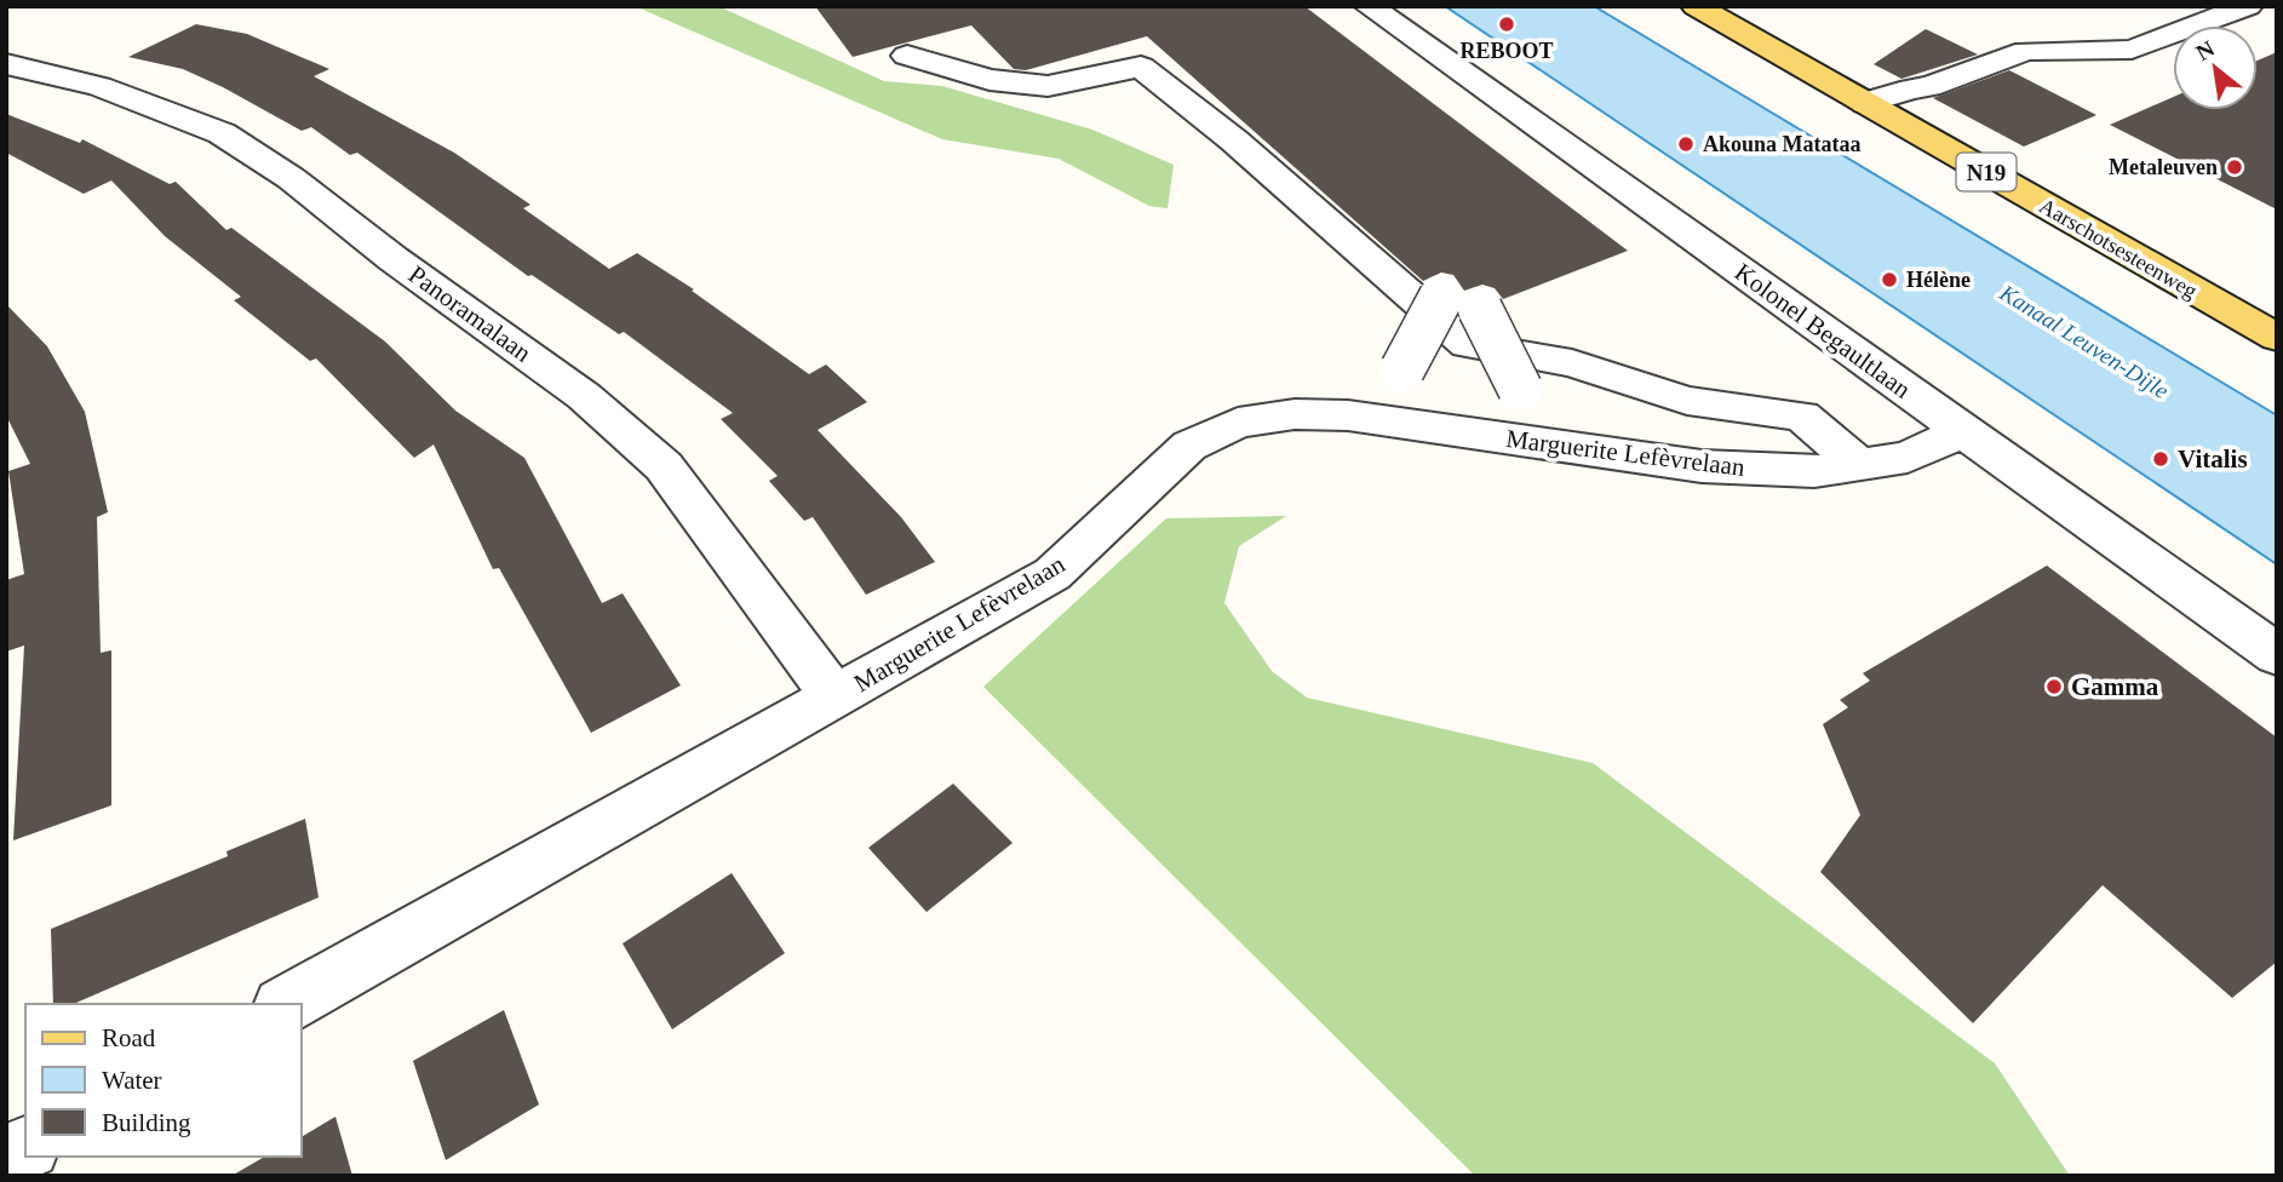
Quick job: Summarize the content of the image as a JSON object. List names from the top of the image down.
{
  "streets": {
    "main road": ["N19", "Aarschotsesteenweg"],
    "street": ["Panoramalaan", "Kolonel Begaultlaan", "Marguerite Lefèvrelaan"]
  },
  "crossings": [
    ["Panoramalaan", "Marguerite Lefèvrelaan"],
    ["Kolonel Begaultlaan", "Marguerite Lefèvrelaan"]
  ],
  "water": ["Kanaal Leuven-Dijle"],
  "places": [
    "REBOOT",
    "Akouna Matataa",
    "Metaleuven",
    "Hélène",
    "Vitalis",
    "Gamma"
  ],
  "legend": ["Road", "Water", "Building"],
  "north": "top left"
}
